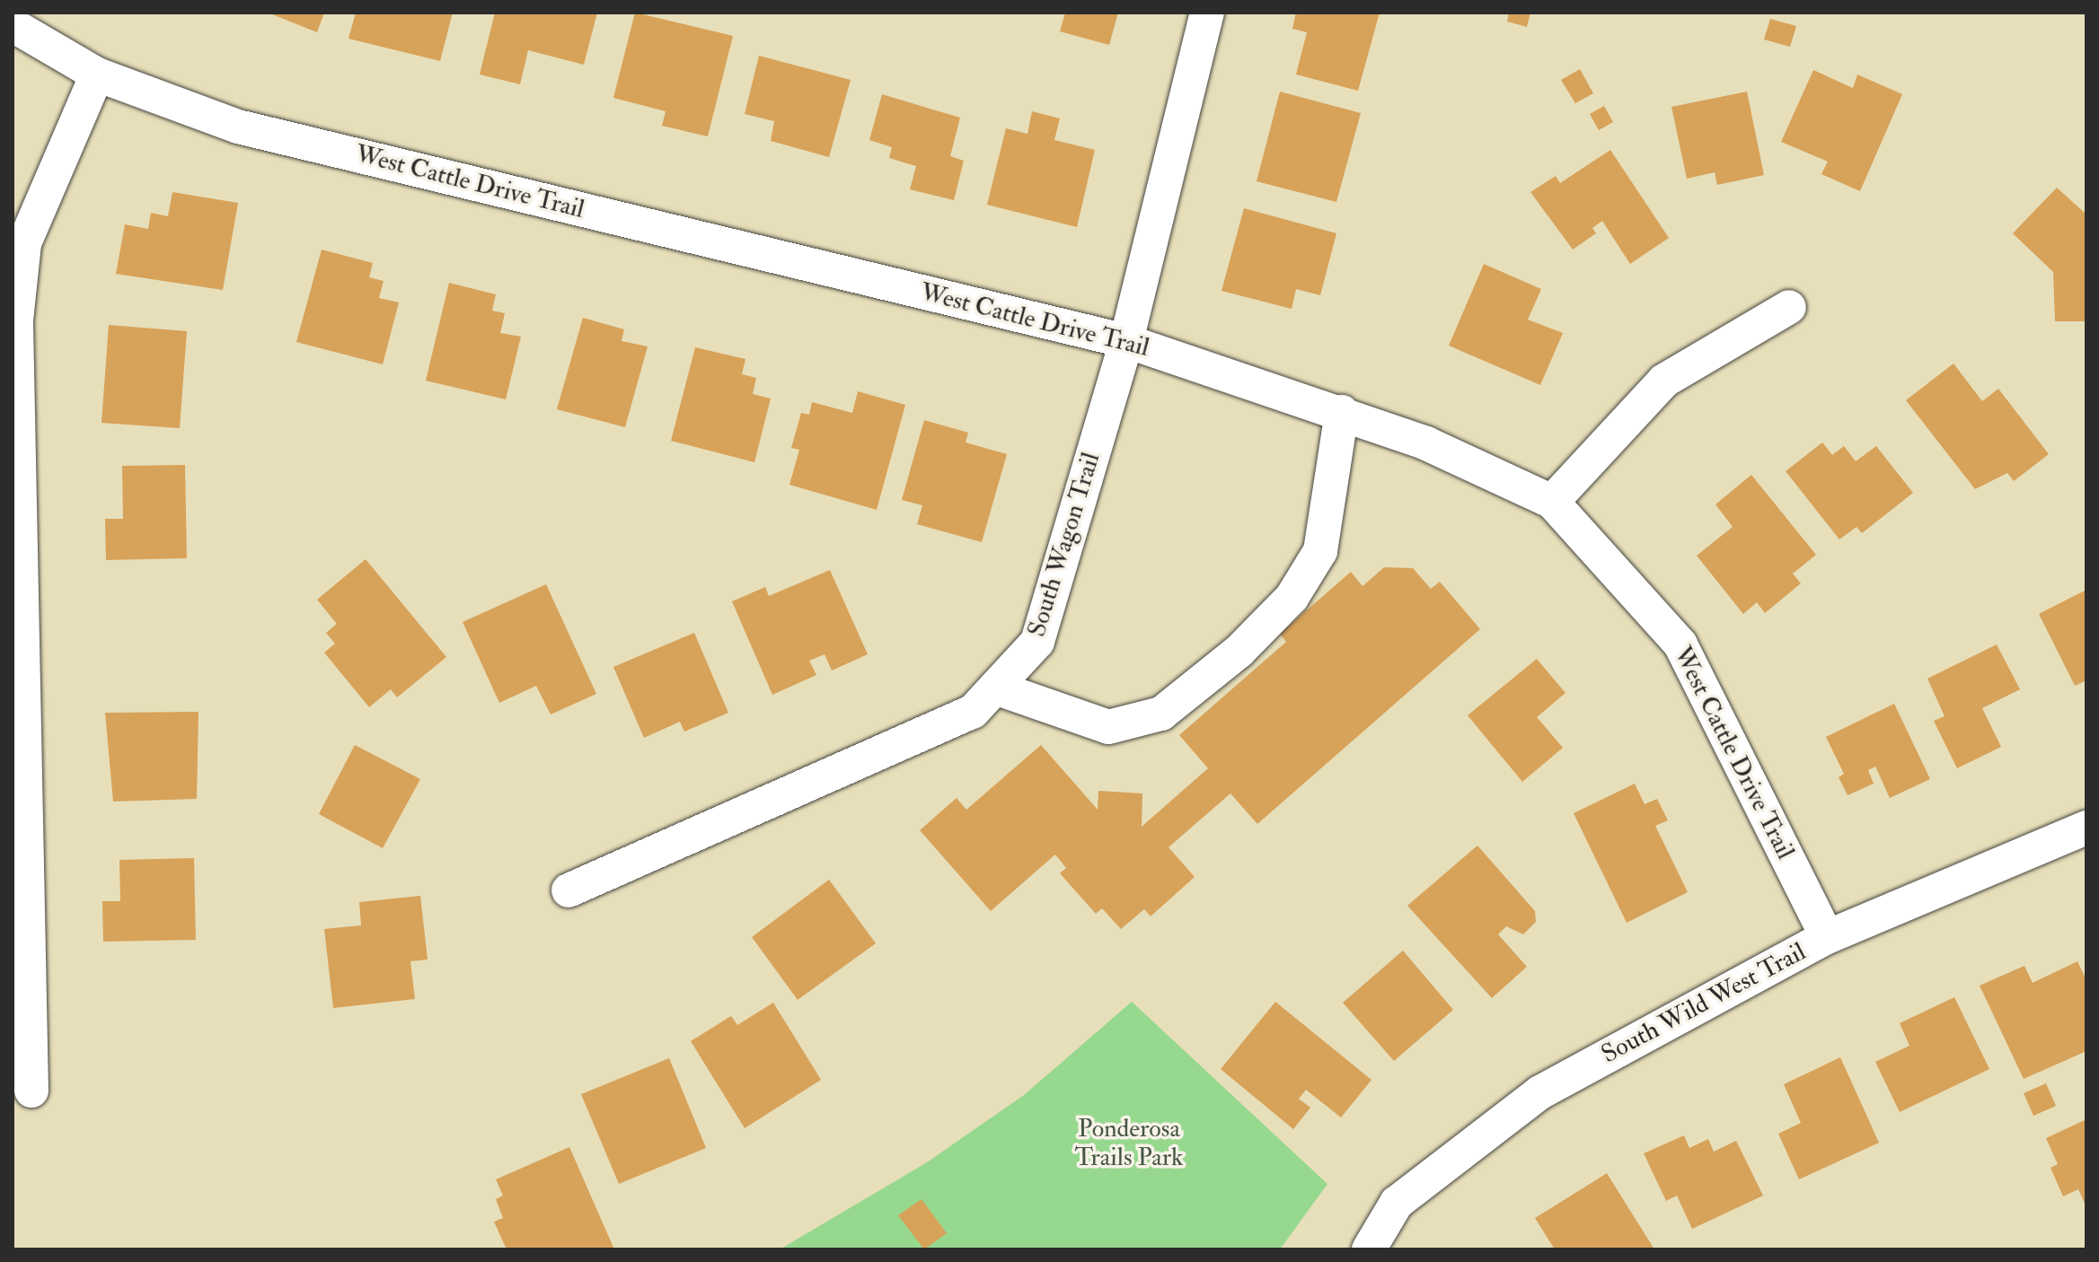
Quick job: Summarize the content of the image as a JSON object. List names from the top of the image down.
{
  "streets": {
    "street": ["West Cattle Drive Trail", "South Wagon Trail", "South Wild West Trail"]
  },
  "crossings": [
    ["West Cattle Drive Trail", "South Wagon Trail"],
    ["West Cattle Drive Trail", "South Wild West Trail"]
  ],
  "parks": ["Ponderosa Trails Park"]
}
